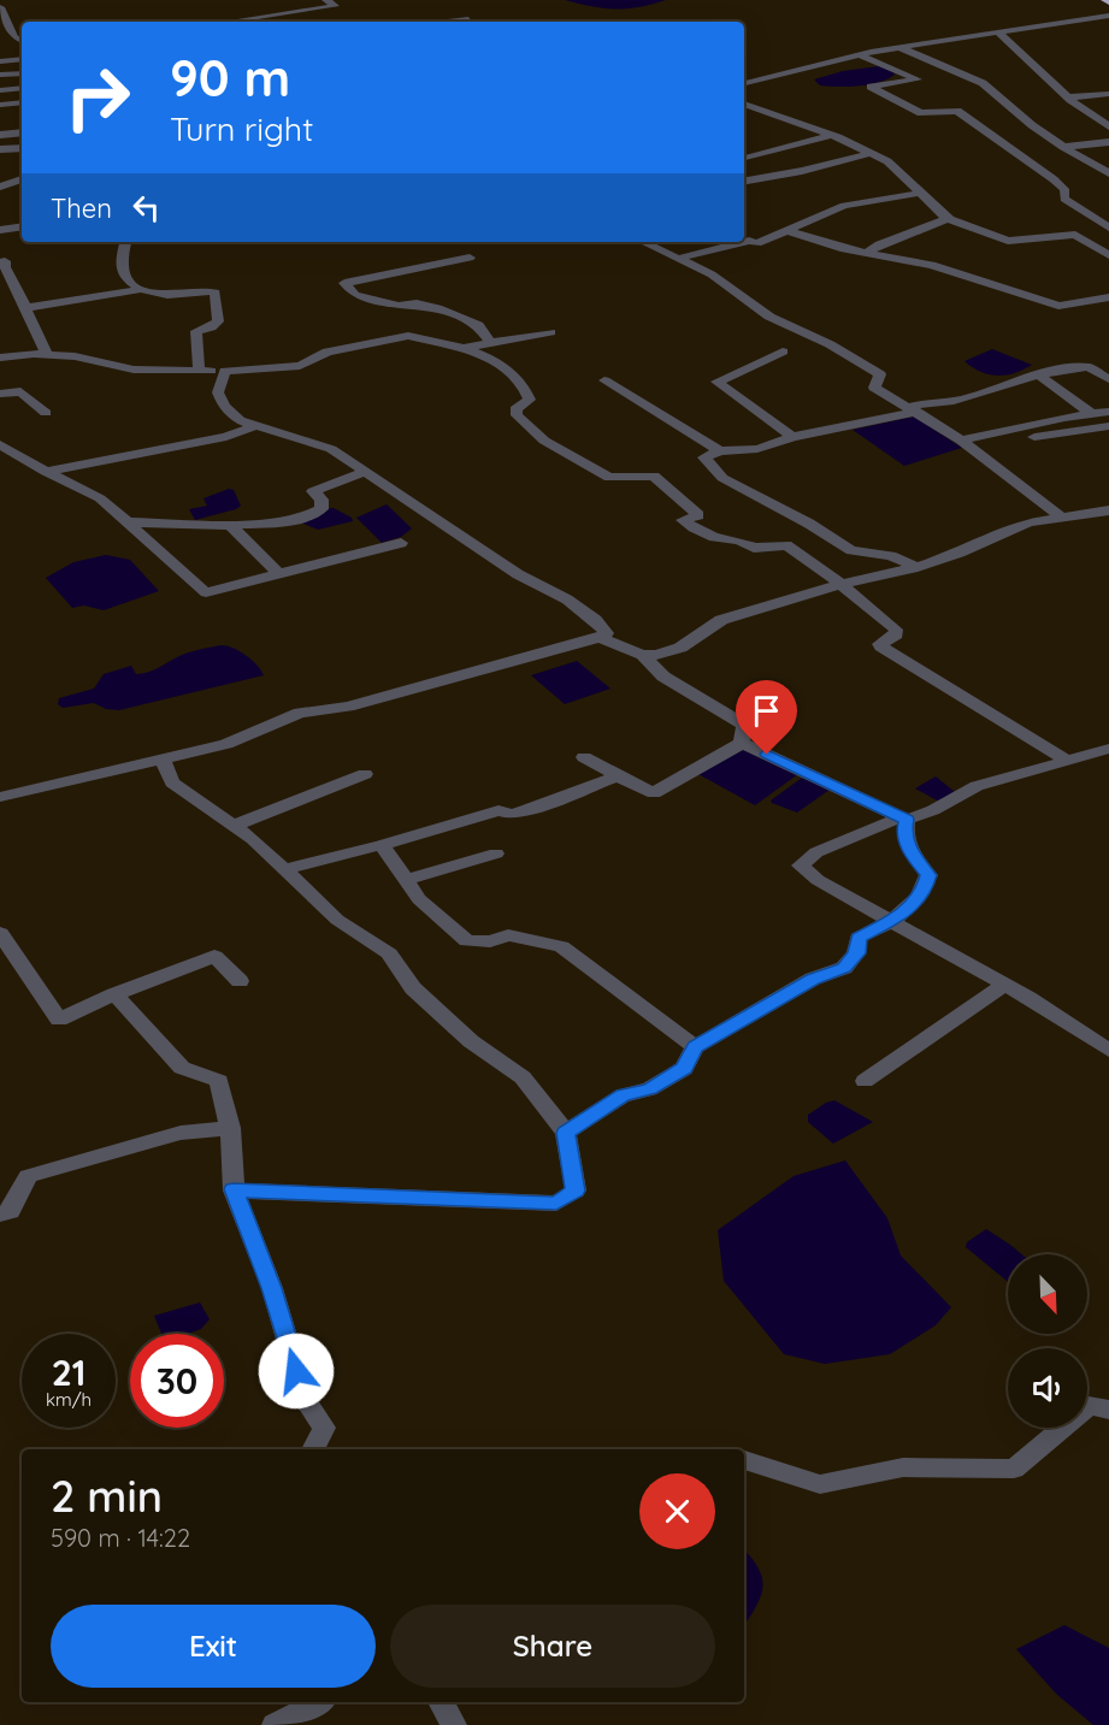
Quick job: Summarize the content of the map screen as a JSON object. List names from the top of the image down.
{
  "north": "bottom right",
  "page": {
    "turn": ["90 m", "Turn right"],
    "then": "Then",
    "speed": "21 km/h",
    "limit": "30",
    "heading": ["2 min", "590 m · 14:22"],
    "buttons": ["Exit", "Share"]
  }
}
